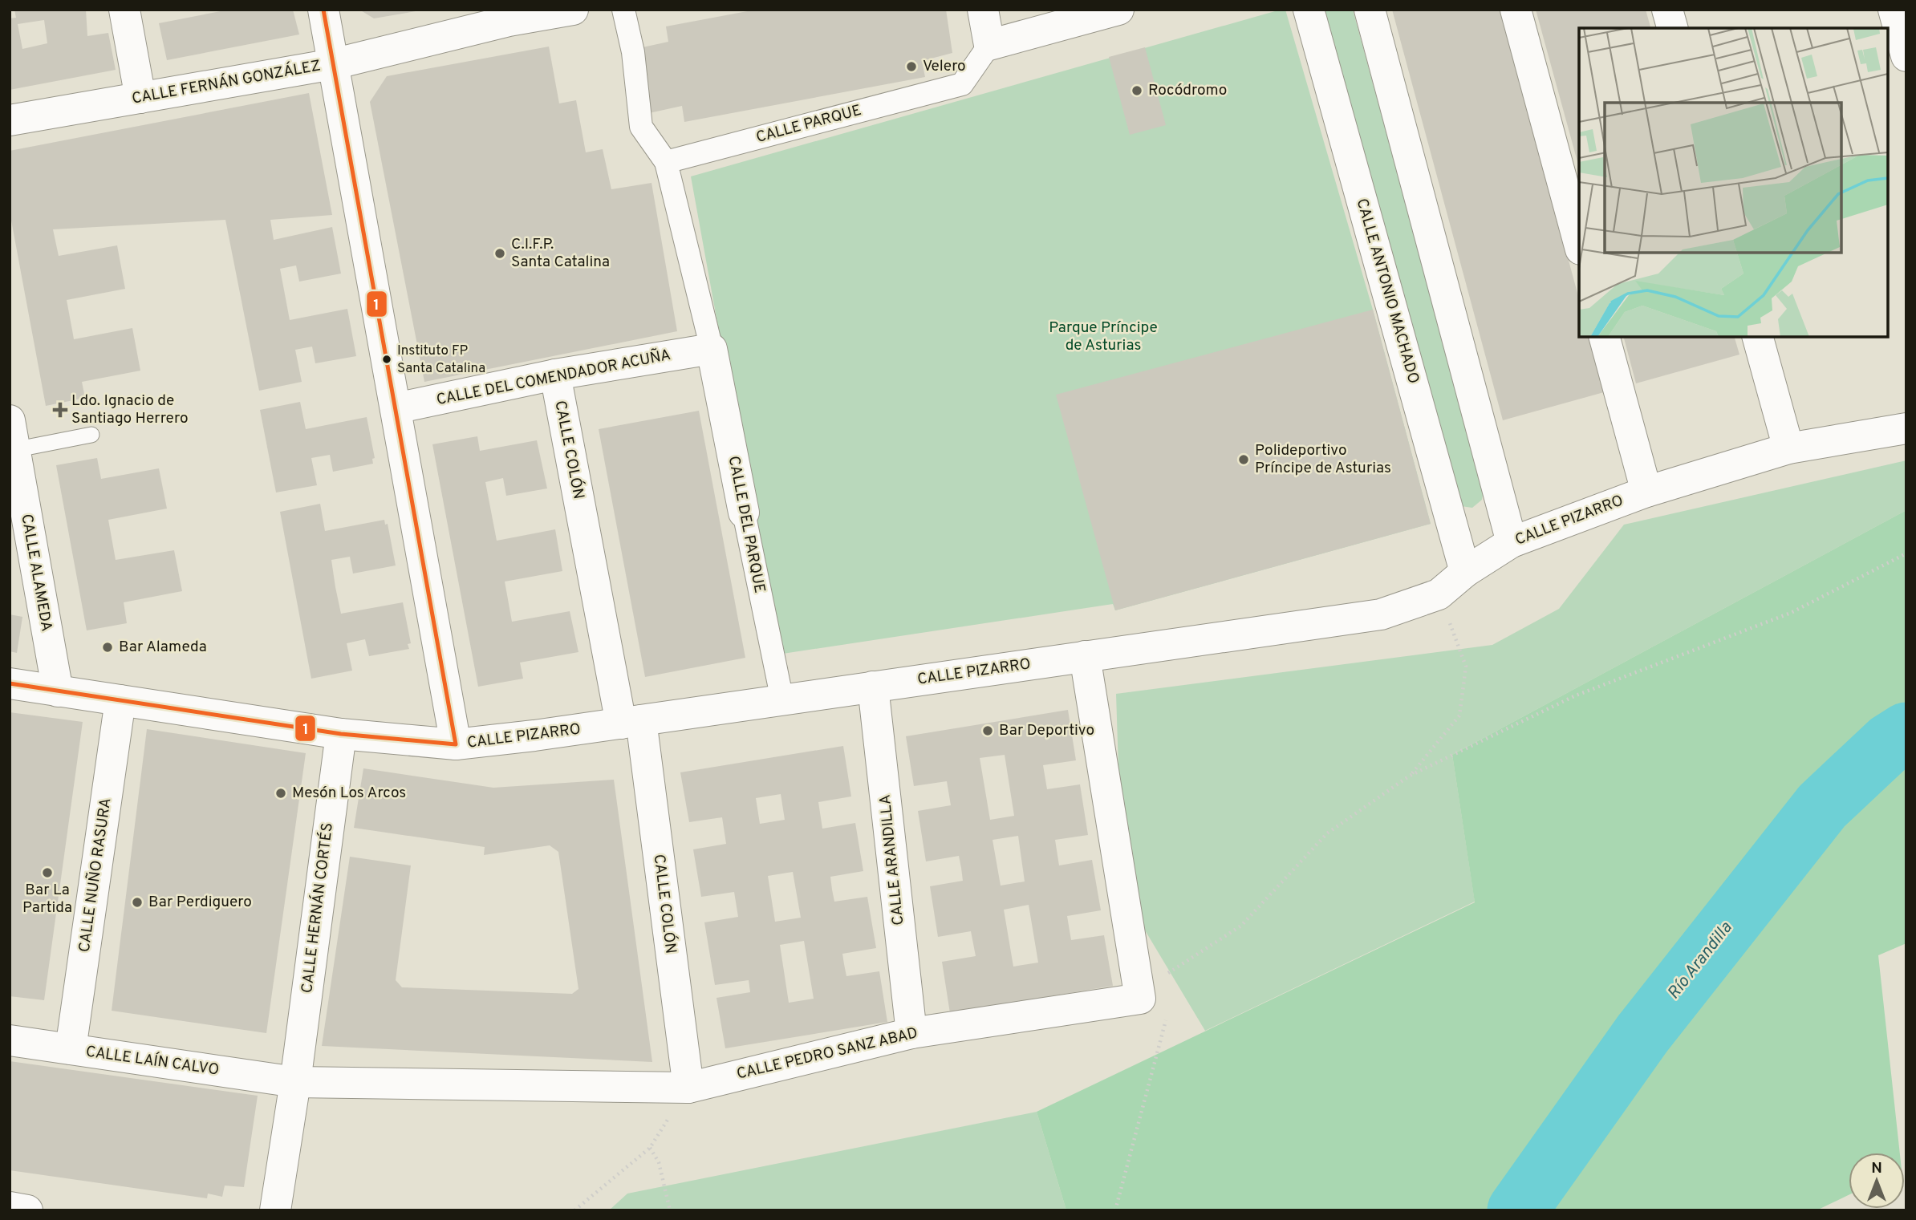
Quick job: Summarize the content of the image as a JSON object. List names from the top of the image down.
{
  "streets": {
    "street": [
      "CALLE FERNÁN GONZÁLEZ",
      "CALLE PARQUE",
      "CALLE ANTONIO MACHADO",
      "CALLE DEL COMENDADOR ACUÑA",
      "CALLE COLÓN",
      "CALLE PIZARRO",
      "CALLE DEL PARQUE",
      "CALLE ALAMEDA",
      "CALLE ARANDILLA",
      "CALLE NUÑO RASURA",
      "CALLE HERNÁN CORTÉS",
      "CALLE PEDRO SANZ ABAD",
      "CALLE LAÍN CALVO"
    ]
  },
  "crossings": [
    ["CALLE ANTONIO MACHADO", "CALLE PIZARRO"],
    ["CALLE DEL COMENDADOR ACUÑA", "CALLE COLÓN"],
    ["CALLE DEL COMENDADOR ACUÑA", "CALLE DEL PARQUE"],
    ["CALLE COLÓN", "CALLE PIZARRO"],
    ["CALLE COLÓN", "CALLE PEDRO SANZ ABAD"],
    ["CALLE PIZARRO", "CALLE DEL PARQUE"],
    ["CALLE PIZARRO", "CALLE ALAMEDA"],
    ["CALLE PIZARRO", "CALLE ARANDILLA"],
    ["CALLE PIZARRO", "CALLE NUÑO RASURA"],
    ["CALLE PIZARRO", "CALLE HERNÁN CORTÉS"],
    ["CALLE PIZARRO", "CALLE PEDRO SANZ ABAD"],
    ["CALLE ARANDILLA", "CALLE PEDRO SANZ ABAD"],
    ["CALLE NUÑO RASURA", "CALLE LAÍN CALVO"],
    ["CALLE HERNÁN CORTÉS", "CALLE PEDRO SANZ ABAD"],
    ["CALLE HERNÁN CORTÉS", "CALLE LAÍN CALVO"],
    ["CALLE PEDRO SANZ ABAD", "CALLE LAÍN CALVO"]
  ],
  "water": ["Río Arandilla"],
  "parks": ["Parque Príncipe de Asturias"],
  "places": {
    "other": [
      "Velero",
      "Rocódromo",
      "C.I.F.P. Santa Catalina",
      "Instituto FP Santa Catalina",
      "Polideportivo Príncipe de Asturias",
      "Bar Alameda",
      "Bar Deportivo",
      "Mesón Los Arcos",
      "Bar La Partida",
      "Bar Perdiguero"
    ],
    "health": ["Ldo. Ignacio de Santiago Herrero"]
  },
  "lines": ["transit line 1"],
  "north": "top"
}
